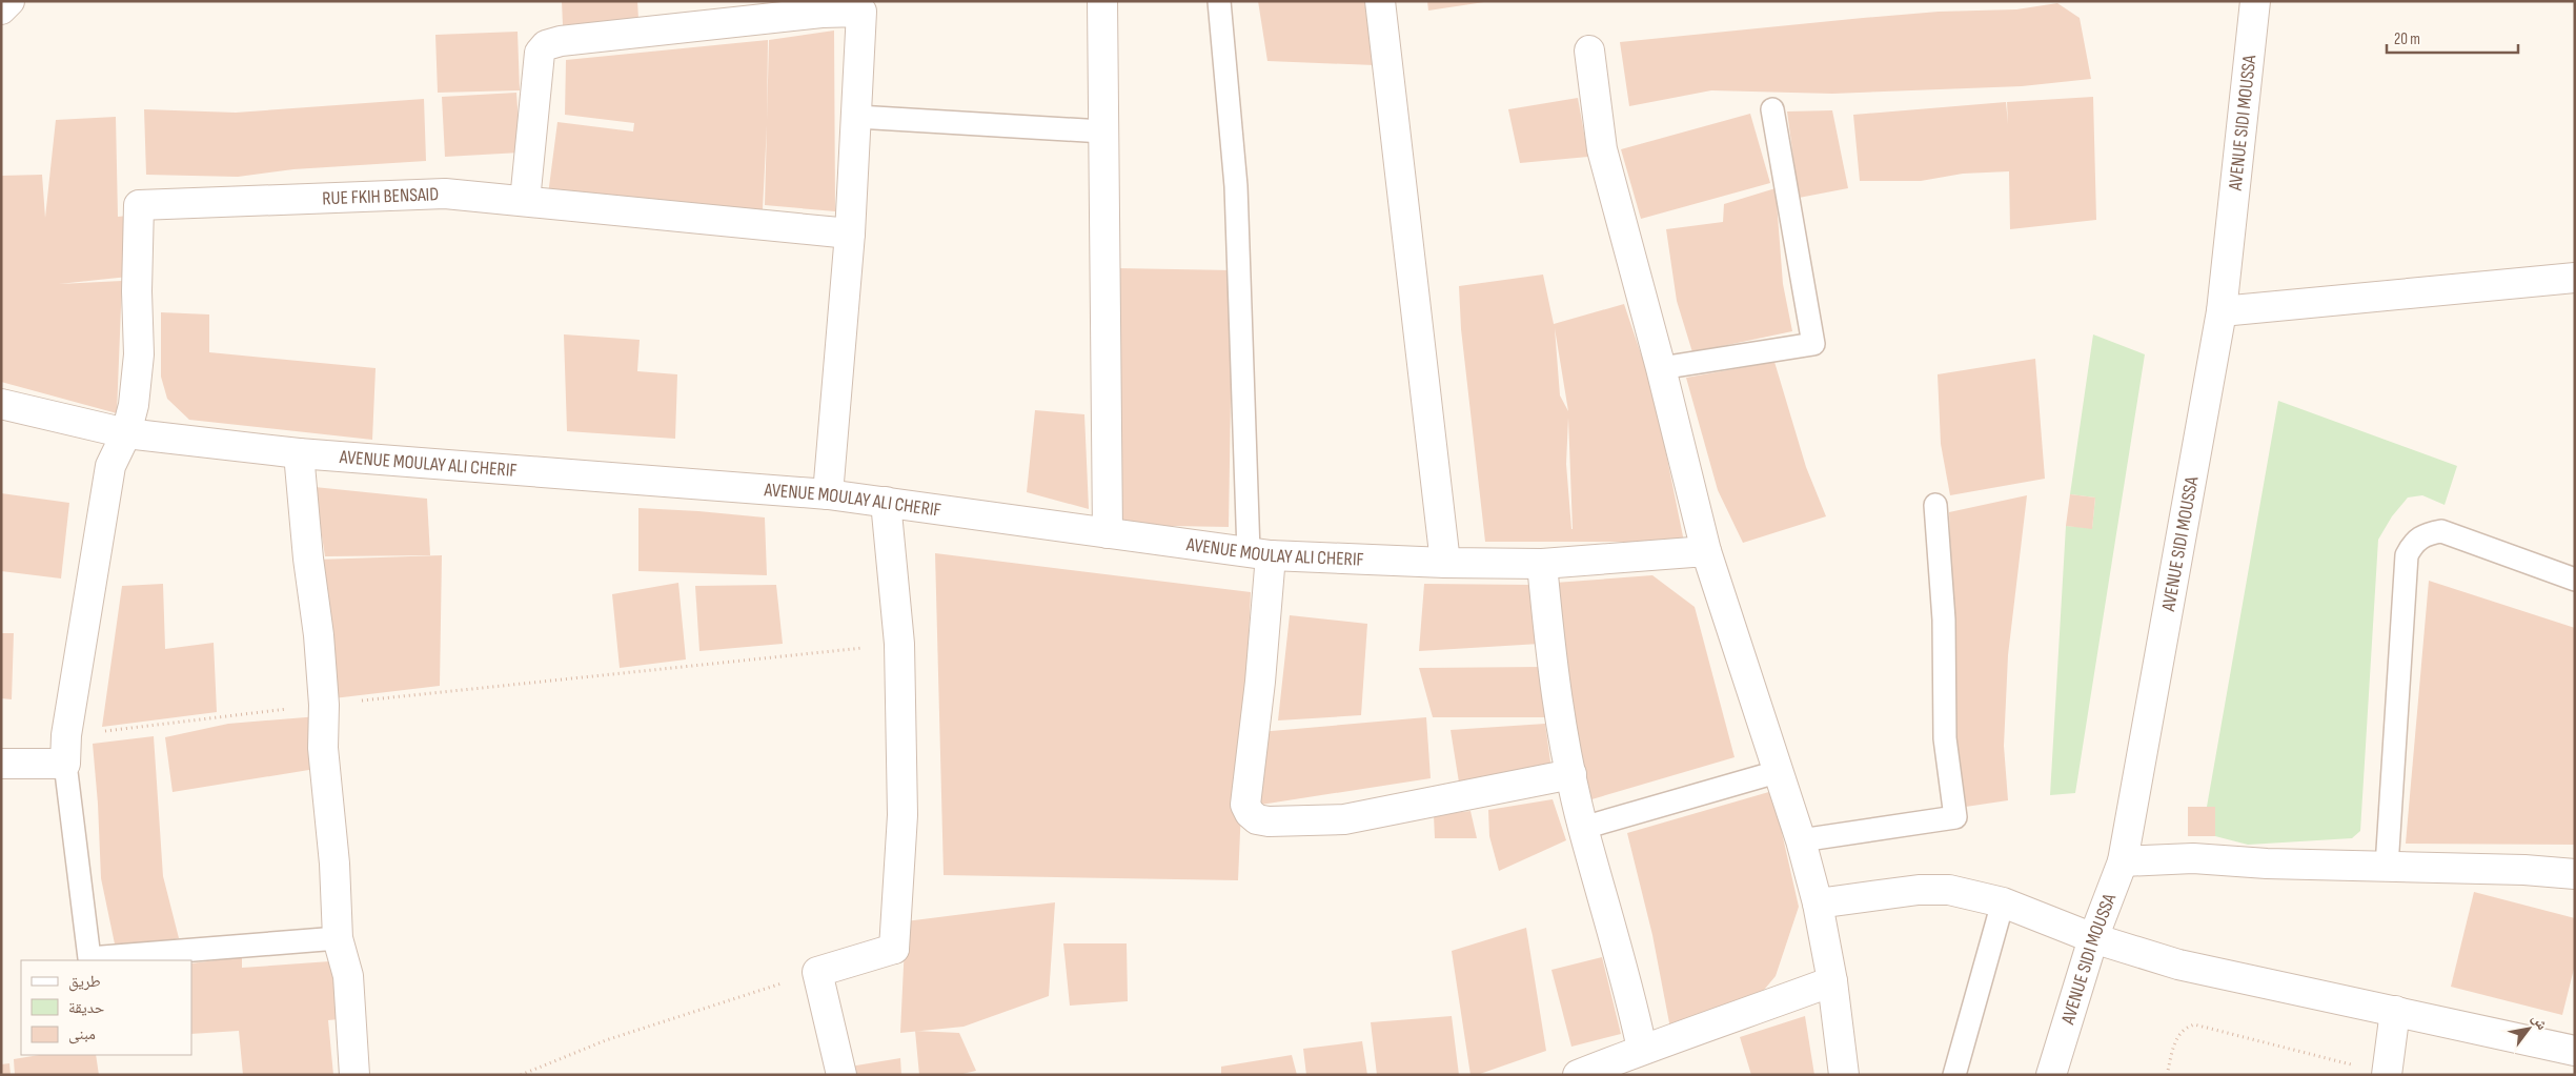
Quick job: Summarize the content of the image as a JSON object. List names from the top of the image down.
{
  "streets": {
    "street": ["AVENUE SIDI MOUSSA", "RUE FKIH BENSAID", "AVENUE MOULAY ALI CHERIF"]
  },
  "crossings": [
    ["RUE FKIH BENSAID", "AVENUE MOULAY ALI CHERIF"]
  ],
  "legend": ["طريق", "حديقة", "مبنى"],
  "scale_bar": "20 m",
  "north": "top right"
}
